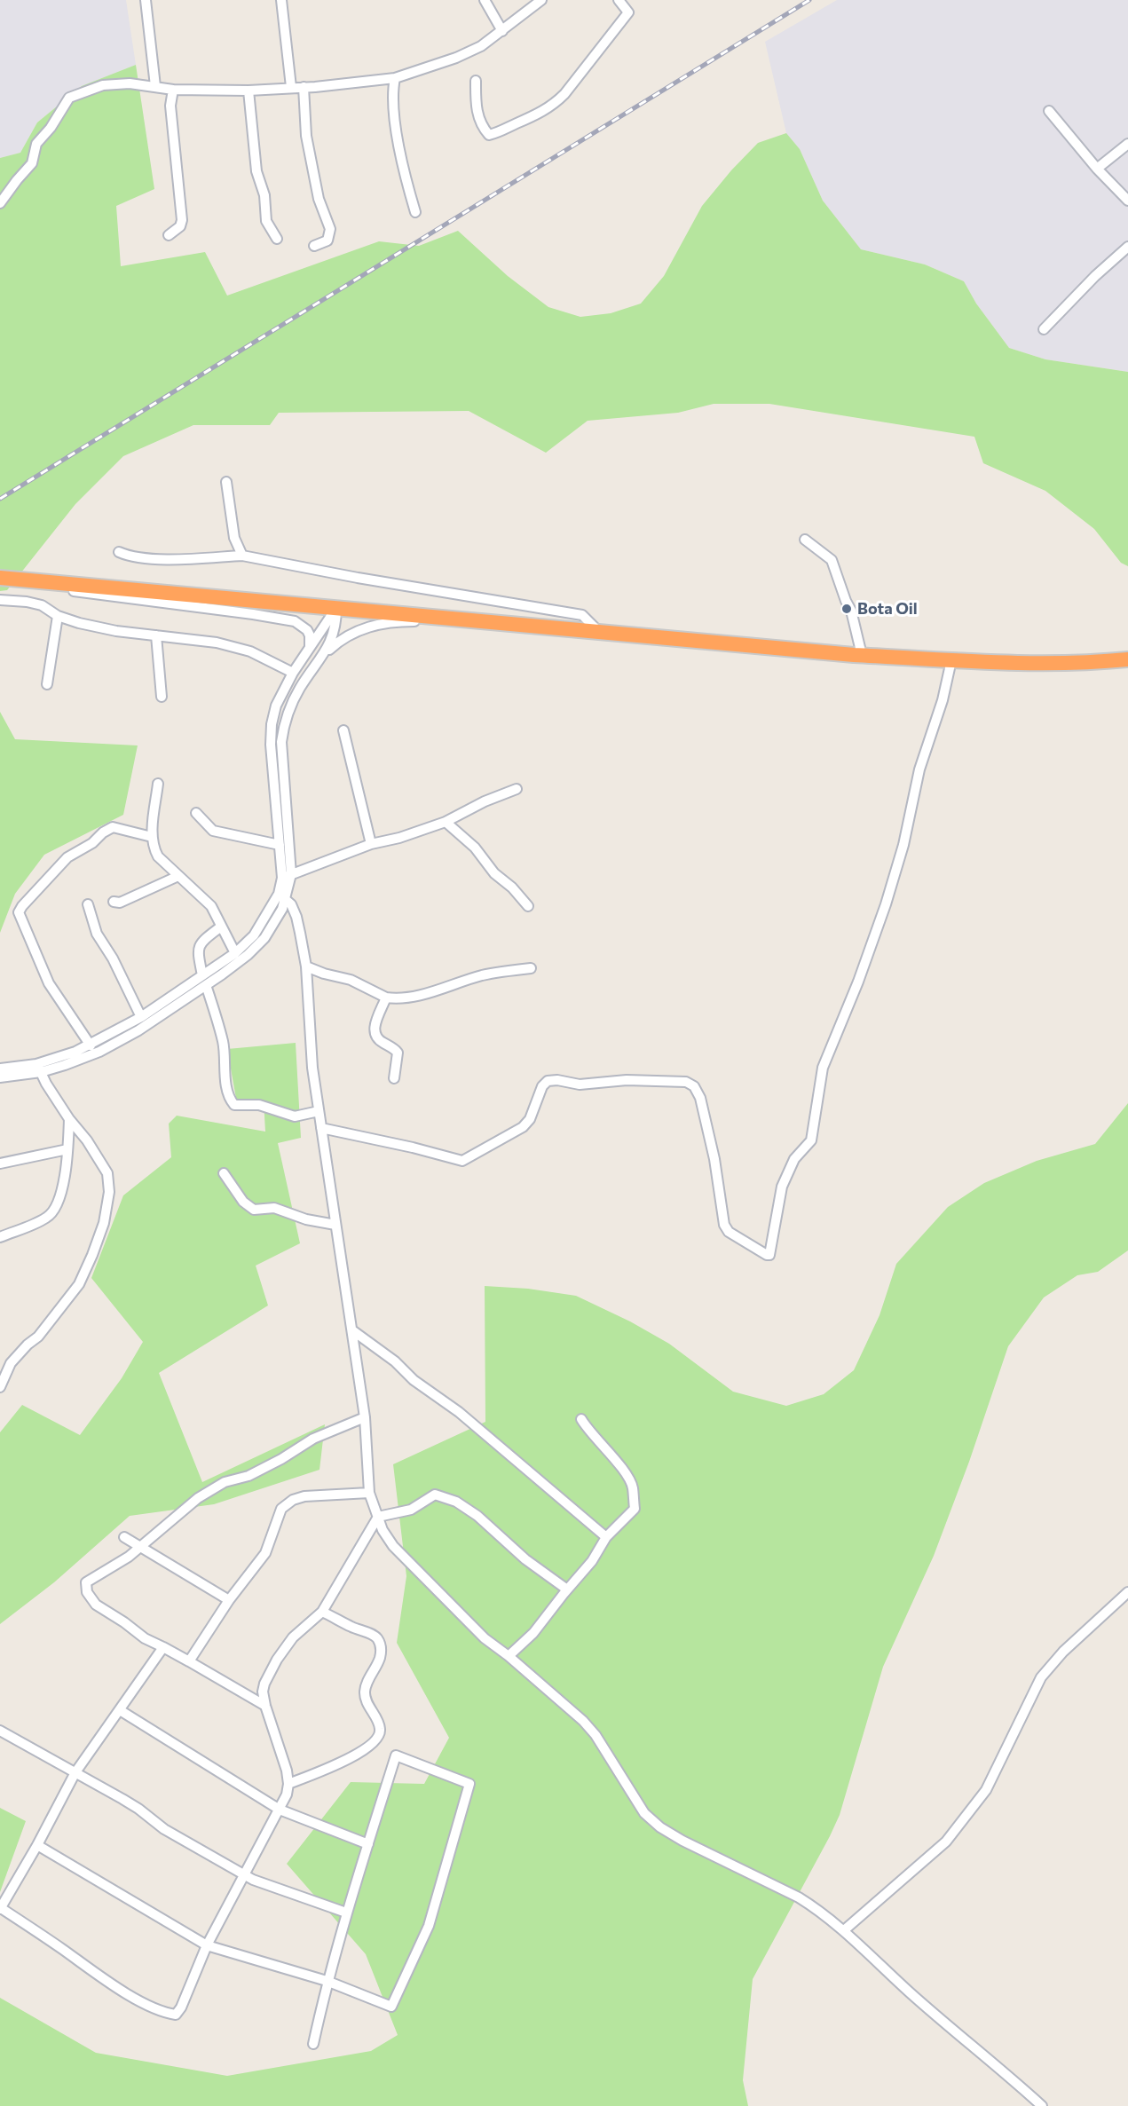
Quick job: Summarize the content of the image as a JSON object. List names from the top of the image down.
{
  "places": ["Bota Oil"]
}
